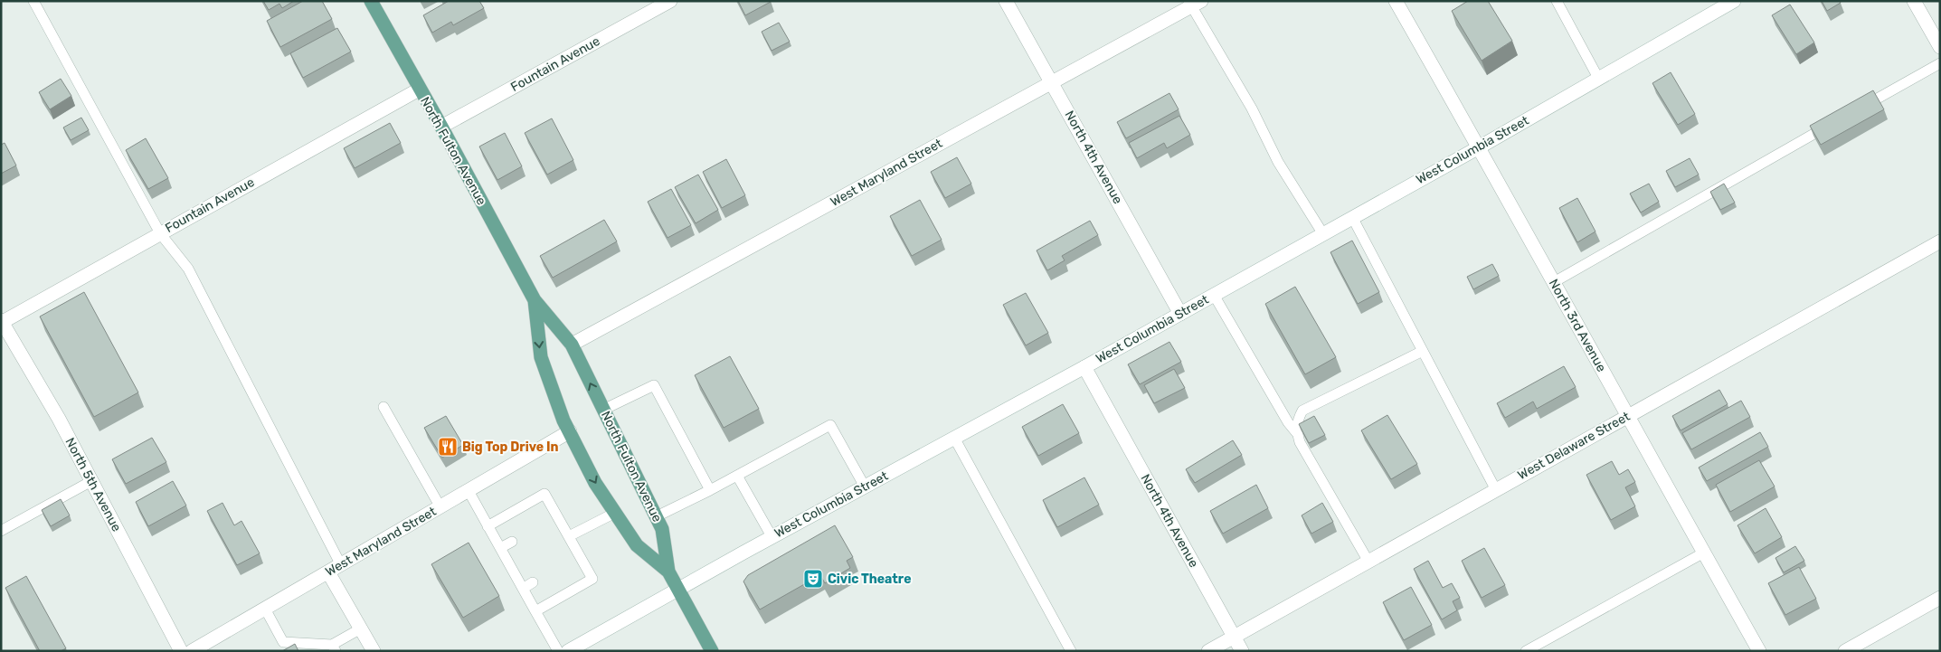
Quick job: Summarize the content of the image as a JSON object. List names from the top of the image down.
{
  "streets": {
    "main road": ["North Fulton Avenue"],
    "street": [
      "Fountain Avenue",
      "West Columbia Street",
      "North 4th Avenue",
      "West Maryland Street",
      "North 3rd Avenue",
      "West Delaware Street",
      "North 5th Avenue"
    ]
  },
  "crossings": [
    ["Fountain Avenue", "North Fulton Avenue"],
    ["Fountain Avenue", "North 5th Avenue"],
    ["West Columbia Street", "North Fulton Avenue"],
    ["West Columbia Street", "North 4th Avenue"],
    ["West Columbia Street", "North 3rd Avenue"],
    ["North Fulton Avenue", "West Maryland Street"],
    ["North 4th Avenue", "West Maryland Street"],
    ["North 4th Avenue", "West Delaware Street"],
    ["North 3rd Avenue", "West Delaware Street"]
  ],
  "places": {
    "restaurant": ["Big Top Drive In"],
    "theatre": ["Civic Theatre"]
  }
}
